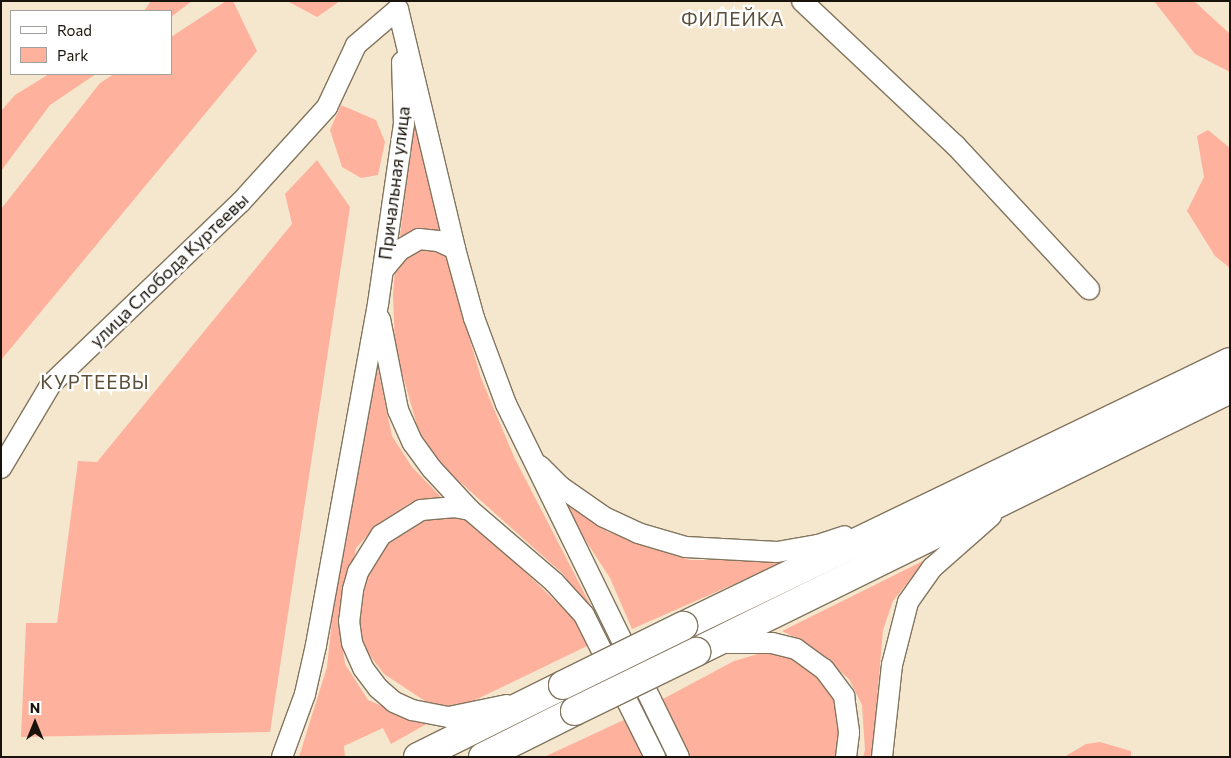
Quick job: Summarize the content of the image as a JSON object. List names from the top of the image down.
{
  "streets": {
    "street": ["Причальная улица", "улица Слобода Куртеевы"]
  },
  "crossings": [
    ["Причальная улица", "улица Слобода Куртеевы"]
  ],
  "districts": ["ФИЛЕЙКА", "КУРТЕЕВЫ"],
  "legend": ["Road", "Park"],
  "north": "top"
}
